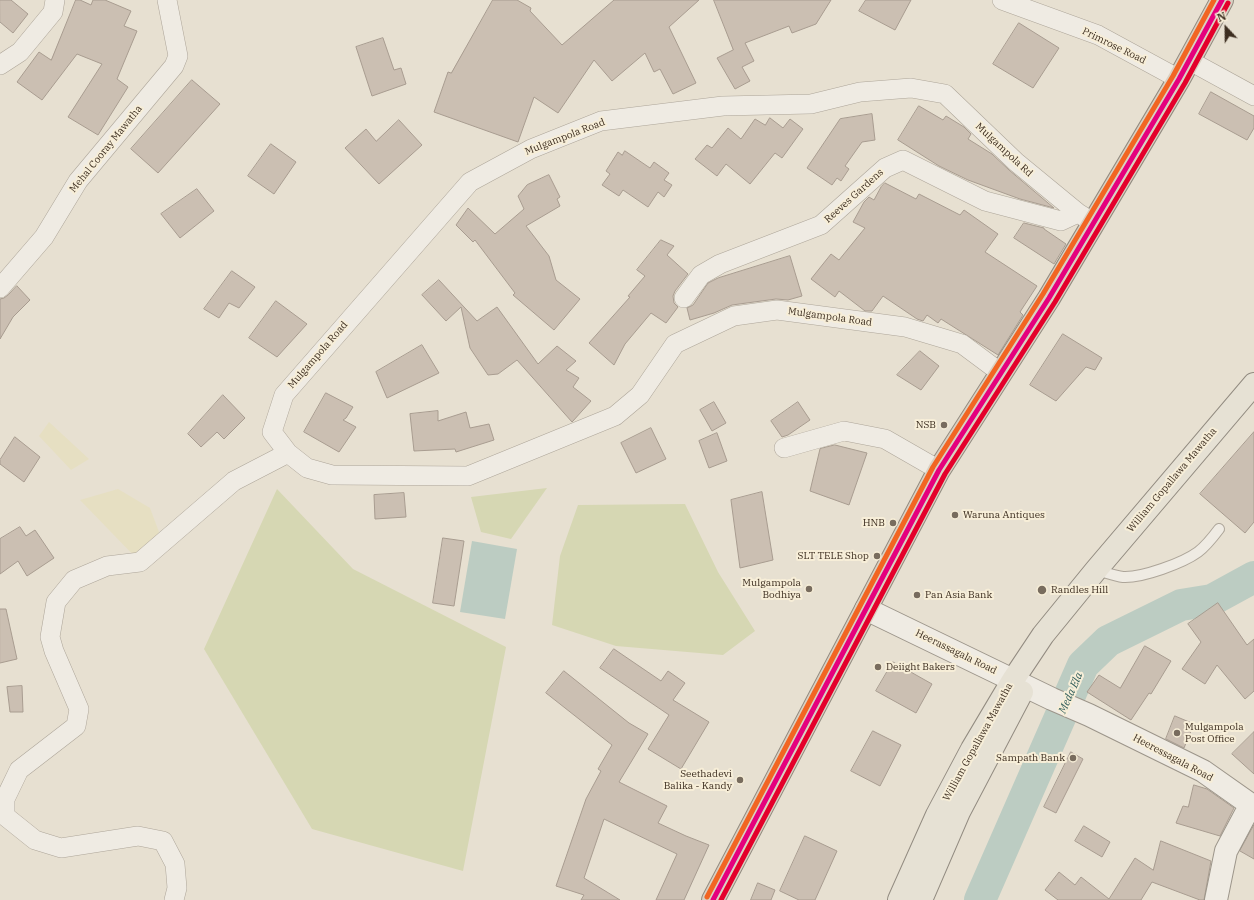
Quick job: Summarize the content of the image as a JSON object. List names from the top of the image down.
{
  "streets": {
    "main road": ["William Gopallawa Mawatha"],
    "street": [
      "Primrose Road",
      "Mulgampola Road",
      "Mehal Cooray Mawatha",
      "Mulgampola Rd",
      "Reeves Gardens",
      "Heerassagala Road",
      "Heeressagala Road"
    ]
  },
  "crossings": [
    ["Mulgampola Road", "Mulgampola Rd"],
    ["Mulgampola Rd", "Reeves Gardens"],
    ["William Gopallawa Mawatha", "Heerassagala Road"],
    ["Heerassagala Road", "Heeressagala Road"]
  ],
  "water": ["Meda Ela"],
  "places": [
    "NSB",
    "Waruna Antiques",
    "HNB",
    "SLT TELE Shop",
    "Mulgampola Bodhiya",
    "Randles Hill",
    "Pan Asia Bank",
    "Deiight Bakers",
    "Mulgampola Post Office",
    "Sampath Bank",
    "Seethadevi Balika - Kandy"
  ],
  "north": "top"
}
